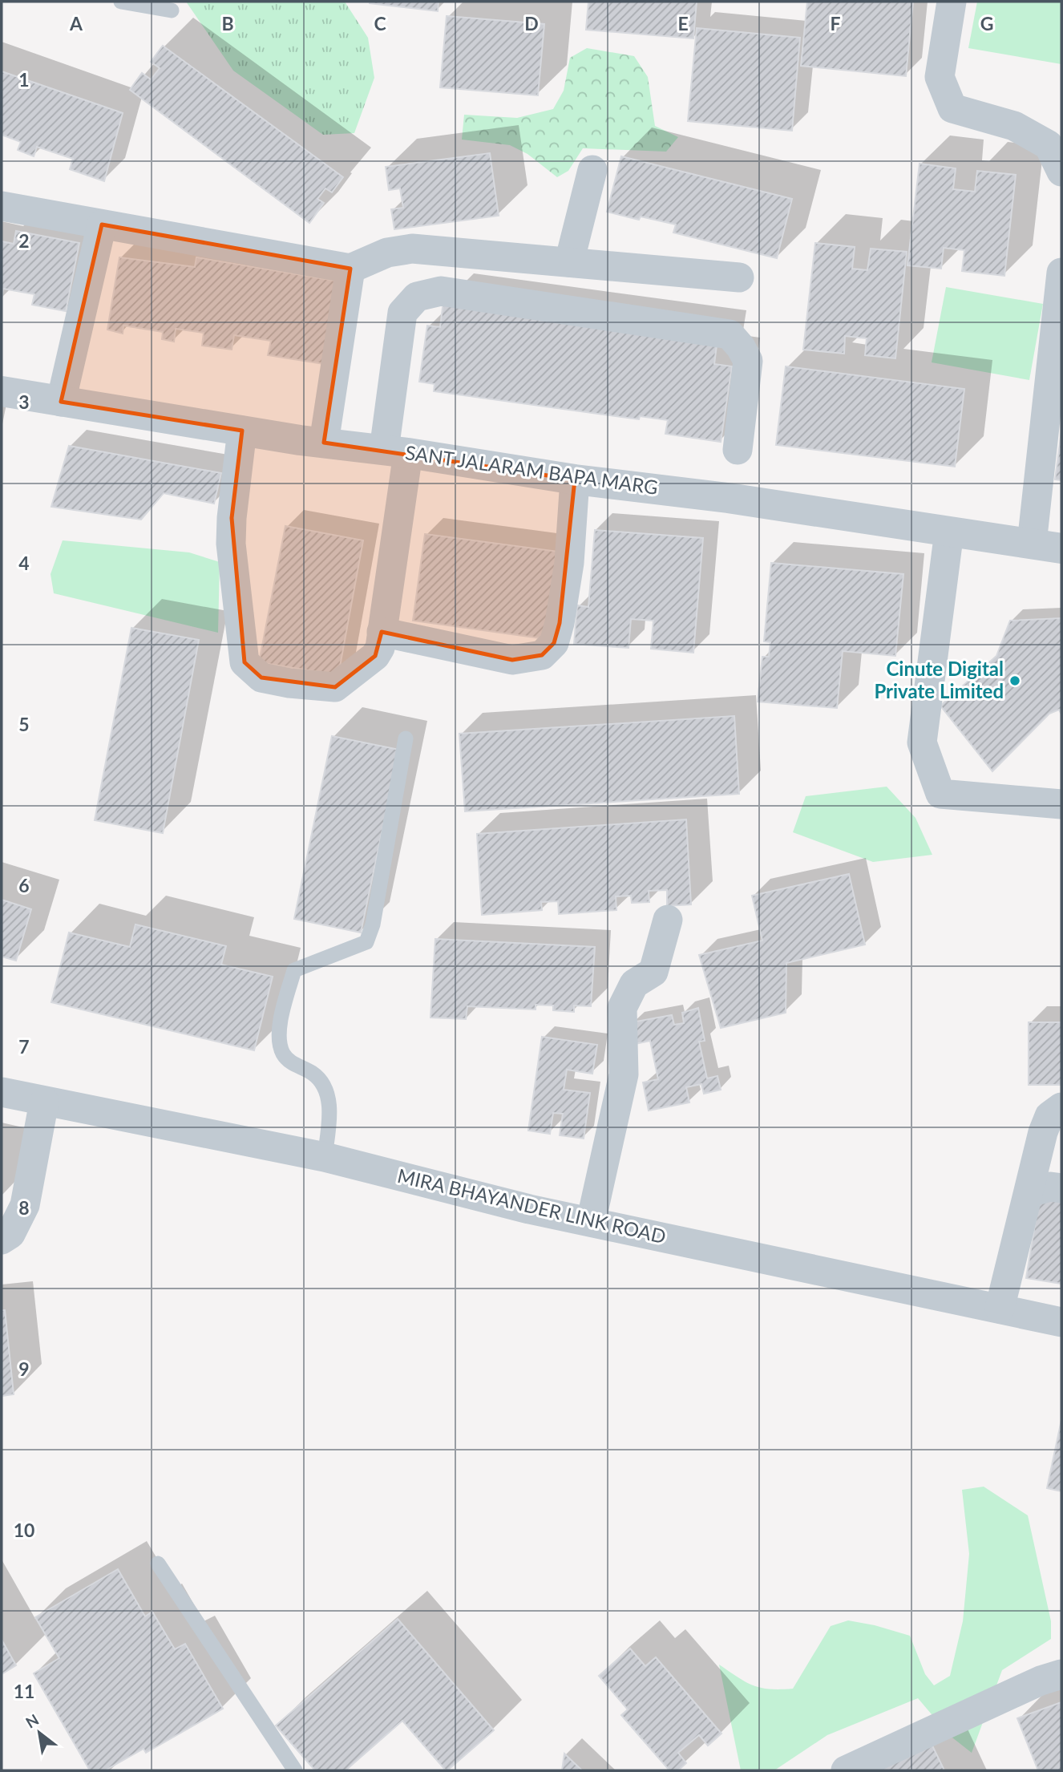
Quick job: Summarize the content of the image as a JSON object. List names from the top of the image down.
{
  "streets": {
    "street": ["SANT JALARAM BAPA MARG", "MIRA BHAYANDER LINK ROAD"]
  },
  "places": ["Cinute Digital Private Limited"],
  "north": "top left",
  "grid": {
    "columns": [
      "A",
      "B",
      "C",
      "D",
      "E",
      "F",
      "G"
    ],
    "rows": [
      "1",
      "2",
      "3",
      "4",
      "5",
      "6",
      "7",
      "8",
      "9",
      "10",
      "11"
    ]
  }
}
